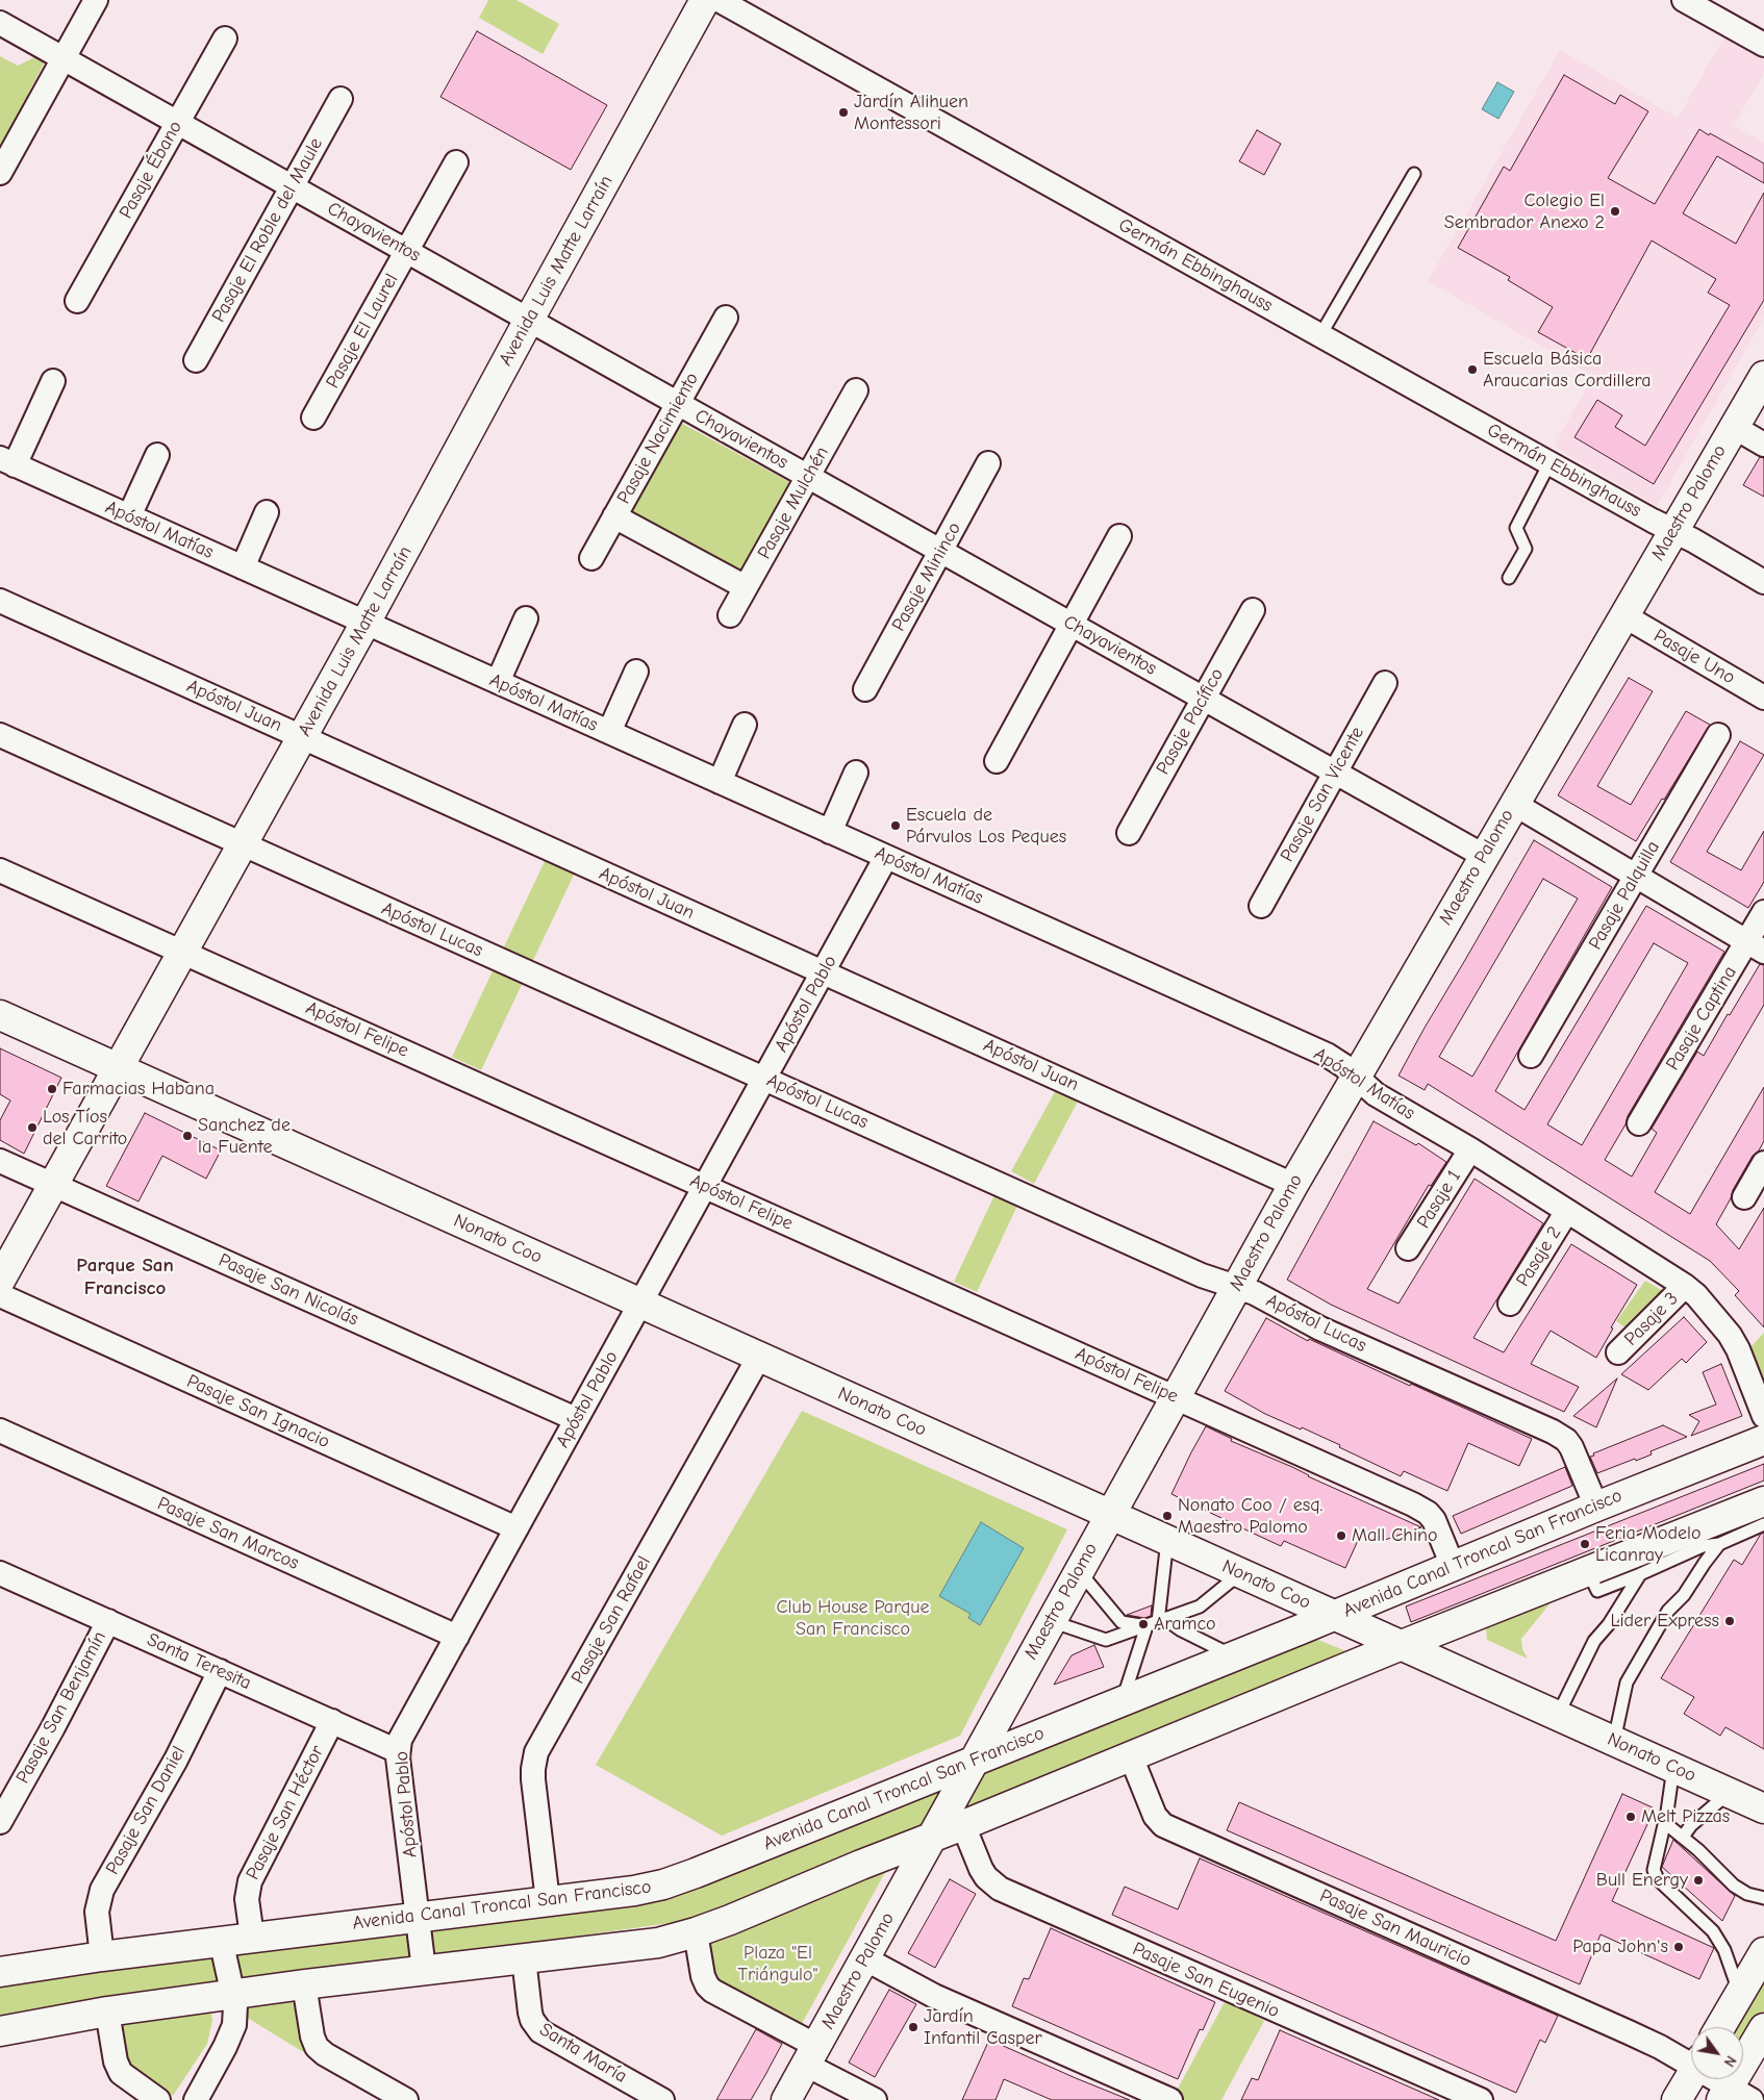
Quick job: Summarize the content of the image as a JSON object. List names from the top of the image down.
{
  "streets": {
    "street": [
      "Pasaje Ébano",
      "Pasaje El Roble del Maule",
      "Chayavientos",
      "Germán Ebbinghauss",
      "Avenida Luis Matte Larraín",
      "Pasaje El Laurel",
      "Pasaje Nacimiento",
      "Pasaje Mulchén",
      "Maestro Palomo",
      "Apóstol Matías",
      "Pasaje Mininco",
      "Pasaje Uno",
      "Apóstol Juan",
      "Pasaje Pacífico",
      "Pasaje San Vicente",
      "Pasaje Palquilla",
      "Apóstol Lucas",
      "Apóstol Pablo",
      "Pasaje Captina",
      "Apóstol Felipe",
      "Pasaje 1",
      "Nonato Coo",
      "Pasaje 2",
      "Pasaje San Nicolás",
      "Pasaje 3",
      "Pasaje San Ignacio",
      "Pasaje San Marcos",
      "Avenida Canal Troncal San Francisco",
      "Pasaje San Rafael",
      "Santa Teresita",
      "Pasaje San Benjamín",
      "Pasaje San Daniel",
      "Pasaje San Héctor",
      "Pasaje San Mauricio",
      "Pasaje San Eugenio",
      "Santa María"
    ]
  },
  "crossings": [
    ["Pasaje Ébano", "Chayavientos"],
    ["Pasaje El Roble del Maule", "Chayavientos"],
    ["Chayavientos", "Avenida Luis Matte Larraín"],
    ["Chayavientos", "Pasaje El Laurel"],
    ["Chayavientos", "Pasaje Nacimiento"],
    ["Chayavientos", "Pasaje Mulchén"],
    ["Chayavientos", "Maestro Palomo"],
    ["Chayavientos", "Pasaje Mininco"],
    ["Chayavientos", "Pasaje Pacífico"],
    ["Chayavientos", "Pasaje San Vicente"],
    ["Germán Ebbinghauss", "Maestro Palomo"],
    ["Avenida Luis Matte Larraín", "Apóstol Matías"],
    ["Avenida Luis Matte Larraín", "Apóstol Juan"],
    ["Avenida Luis Matte Larraín", "Apóstol Lucas"],
    ["Avenida Luis Matte Larraín", "Apóstol Felipe"],
    ["Avenida Luis Matte Larraín", "Nonato Coo"],
    ["Avenida Luis Matte Larraín", "Pasaje San Nicolás"],
    ["Maestro Palomo", "Apóstol Matías"],
    ["Maestro Palomo", "Pasaje Uno"],
    ["Maestro Palomo", "Apóstol Juan"],
    ["Maestro Palomo", "Apóstol Lucas"],
    ["Maestro Palomo", "Apóstol Felipe"],
    ["Maestro Palomo", "Nonato Coo"],
    ["Maestro Palomo", "Avenida Canal Troncal San Francisco"],
    ["Apóstol Matías", "Apóstol Pablo"],
    ["Apóstol Matías", "Pasaje 1"],
    ["Apóstol Matías", "Pasaje 2"],
    ["Apóstol Matías", "Pasaje 3"],
    ["Apóstol Juan", "Apóstol Pablo"],
    ["Apóstol Lucas", "Apóstol Pablo"],
    ["Apóstol Lucas", "Avenida Canal Troncal San Francisco"],
    ["Apóstol Pablo", "Apóstol Felipe"],
    ["Apóstol Pablo", "Nonato Coo"],
    ["Apóstol Pablo", "Pasaje San Nicolás"],
    ["Apóstol Pablo", "Pasaje San Ignacio"],
    ["Apóstol Pablo", "Pasaje San Marcos"],
    ["Apóstol Pablo", "Avenida Canal Troncal San Francisco"],
    ["Apóstol Pablo", "Santa Teresita"],
    ["Apóstol Felipe", "Avenida Canal Troncal San Francisco"],
    ["Nonato Coo", "Avenida Canal Troncal San Francisco"],
    ["Nonato Coo", "Pasaje San Rafael"],
    ["Avenida Canal Troncal San Francisco", "Pasaje San Rafael"],
    ["Avenida Canal Troncal San Francisco", "Pasaje San Daniel"],
    ["Avenida Canal Troncal San Francisco", "Pasaje San Héctor"],
    ["Santa Teresita", "Pasaje San Benjamín"],
    ["Santa Teresita", "Pasaje San Daniel"],
    ["Santa Teresita", "Pasaje San Héctor"]
  ],
  "districts": ["Parque San Francisco"],
  "parks": ["Club House Parque San Francisco", "Plaza \"El Triángulo\""],
  "places": [
    "Jardín Alihuen Montessori",
    "Colegio El Sembrador Anexo 2",
    "Escuela Básica Araucarias Cordillera",
    "Escuela de Párvulos Los Peques",
    "Farmacias Habana",
    "Los Tíos del Carrito",
    "Sanchez de la Fuente",
    "Nonato Coo / esq. Maestro Palomo",
    "Mall Chino",
    "Feria Modelo Licanray",
    "Lider Express",
    "Aramco",
    "Melt Pizzas",
    "Bull Energy",
    "Papa John's",
    "Jardín Infantil Casper"
  ],
  "north": "bottom right"
}
